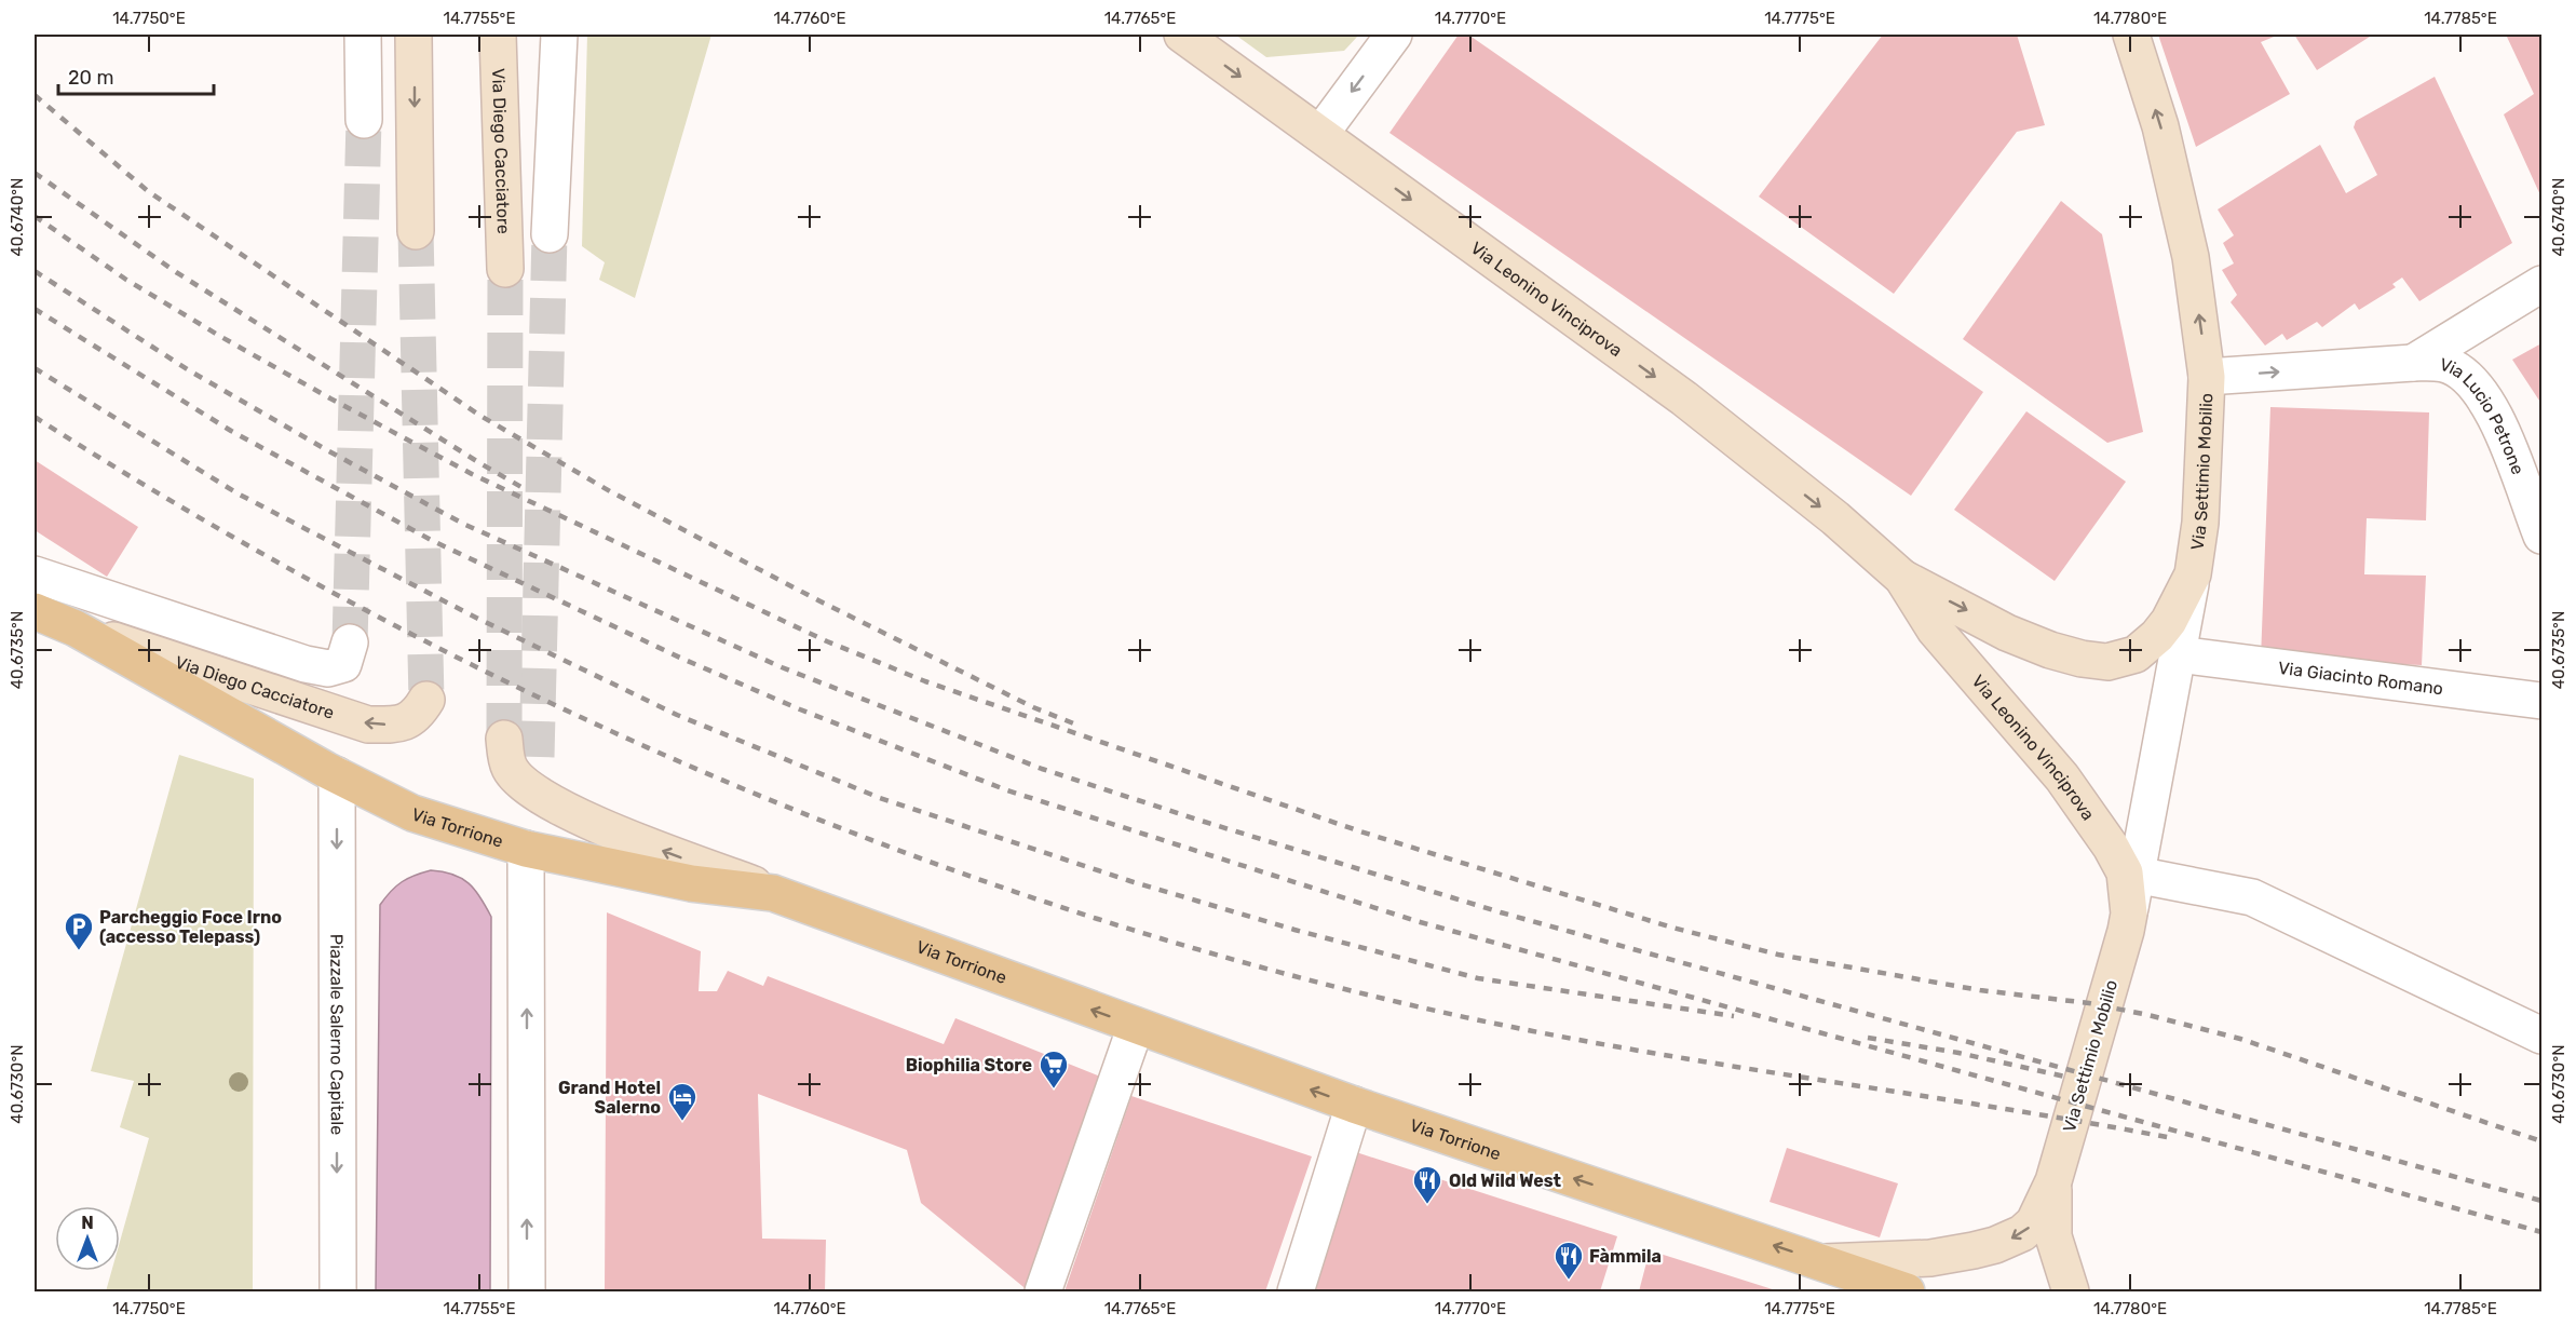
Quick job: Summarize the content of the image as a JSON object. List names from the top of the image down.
{
  "streets": {
    "main road": [
      "Via Diego Cacciatore",
      "Via Leonino Vinciprova",
      "Via Settimio Mobilio",
      "Via Torrione"
    ],
    "street": ["Via Lucio Petrone", "Via Giacinto Romano", "Piazzale Salerno Capitale"]
  },
  "crossings": [
    ["Via Diego Cacciatore", "Via Torrione"],
    ["Via Leonino Vinciprova", "Via Settimio Mobilio"],
    ["Via Lucio Petrone", "Via Settimio Mobilio"],
    ["Via Settimio Mobilio", "Via Giacinto Romano"],
    ["Via Settimio Mobilio", "Via Torrione"],
    ["Via Torrione", "Piazzale Salerno Capitale"]
  ],
  "one_way": ["Via Leonino Vinciprova", "Via Torrione"],
  "places": {
    "parking": ["Parcheggio Foce Irno (accesso Telepass)"],
    "supermarket": ["Biophilia Store"],
    "hotel": ["Grand Hotel Salerno"],
    "restaurant": ["Old Wild West", "Fàmmila"]
  },
  "scale_bar": "20 m",
  "north": "top",
  "coordinates": [
    "14.7750°E",
    "14.7755°E",
    "14.7760°E",
    "14.7765°E",
    "14.7770°E",
    "14.7775°E",
    "14.7780°E",
    "14.7785°E",
    "40.6740°N",
    "40.6735°N",
    "40.6730°N"
  ]
}
